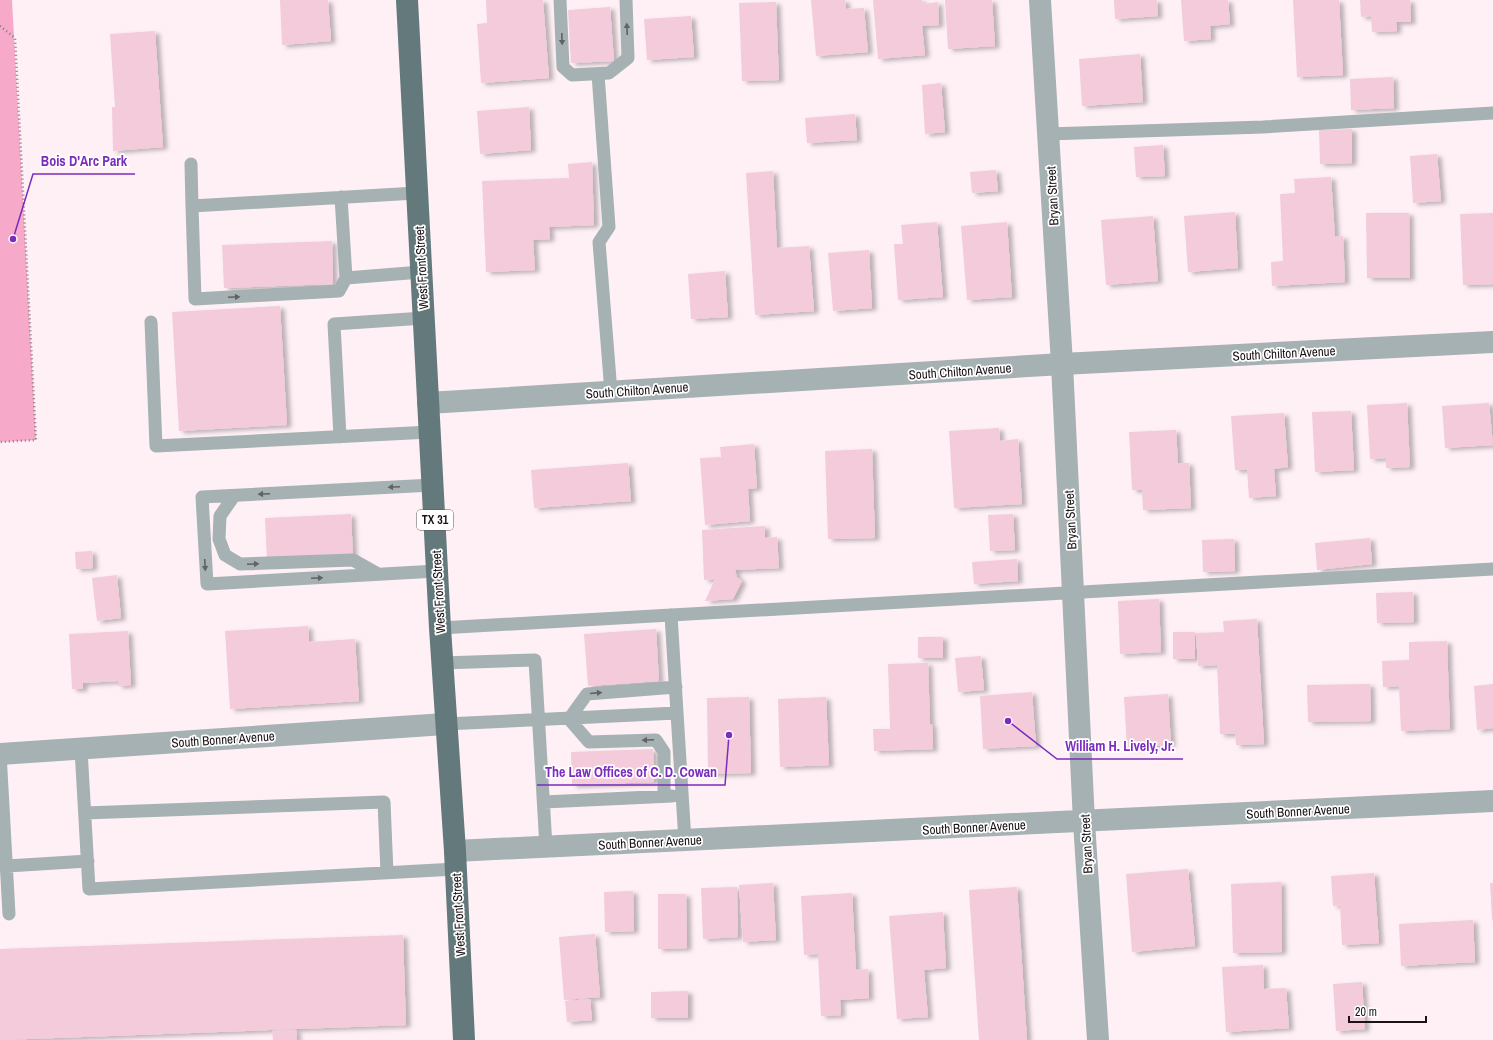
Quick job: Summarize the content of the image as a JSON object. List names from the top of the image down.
{
  "streets": {
    "main road": ["West Front Street", "TX 31"],
    "street": ["Bryan Street", "South Chilton Avenue", "South Bonner Avenue"]
  },
  "crossings": [
    ["Bryan Street", "South Chilton Avenue"],
    ["Bryan Street", "South Bonner Avenue"],
    ["West Front Street", "South Chilton Avenue"],
    ["West Front Street", "South Bonner Avenue"]
  ],
  "places": ["Bois D'Arc Park", "William H. Lively, Jr.", "The Law Offices of C. D. Cowan"],
  "scale_bar": "20 m"
}
